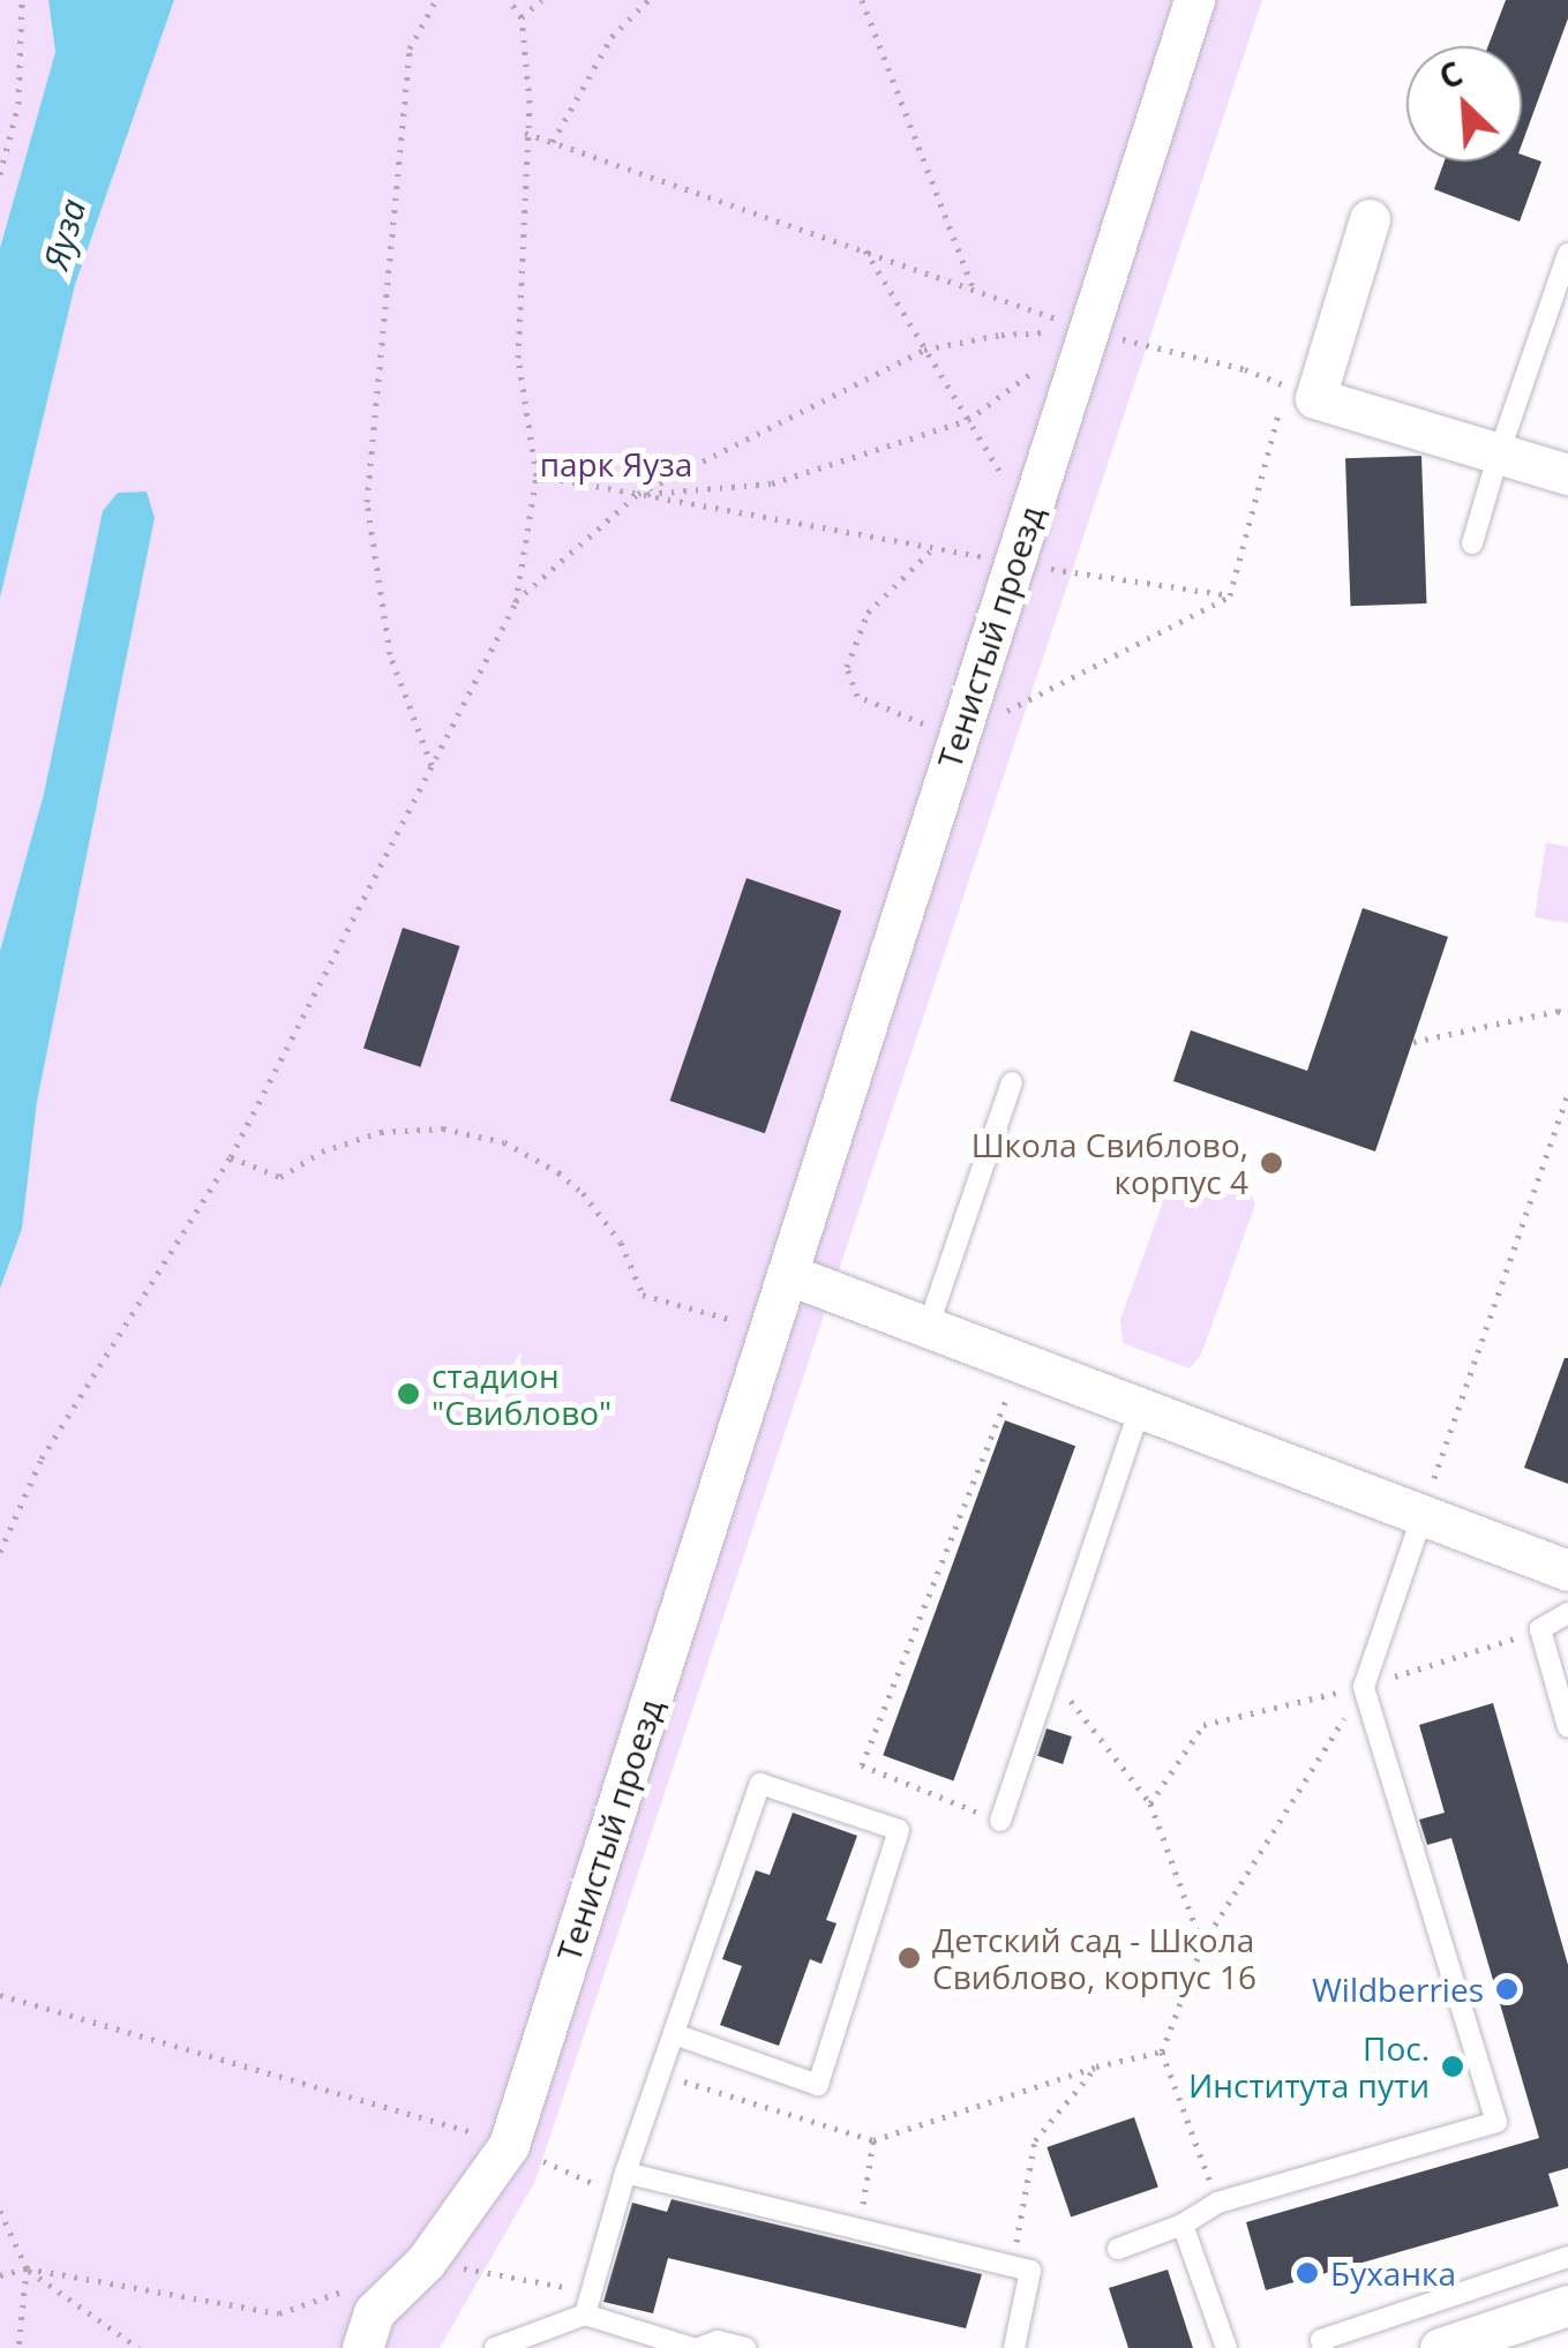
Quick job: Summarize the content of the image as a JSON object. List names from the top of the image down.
{
  "streets": {
    "street": ["Тенистый проезд"]
  },
  "water": ["Яуза"],
  "parks": ["парк Яуза"],
  "places": [
    "Школа Свиблово, корпус 4",
    "стадион \"Свиблово\"",
    "Детский сад - Школа Свиблово, корпус 16",
    "Wildberries",
    "Пос. Института пути",
    "Буханка"
  ],
  "north": "top left"
}
